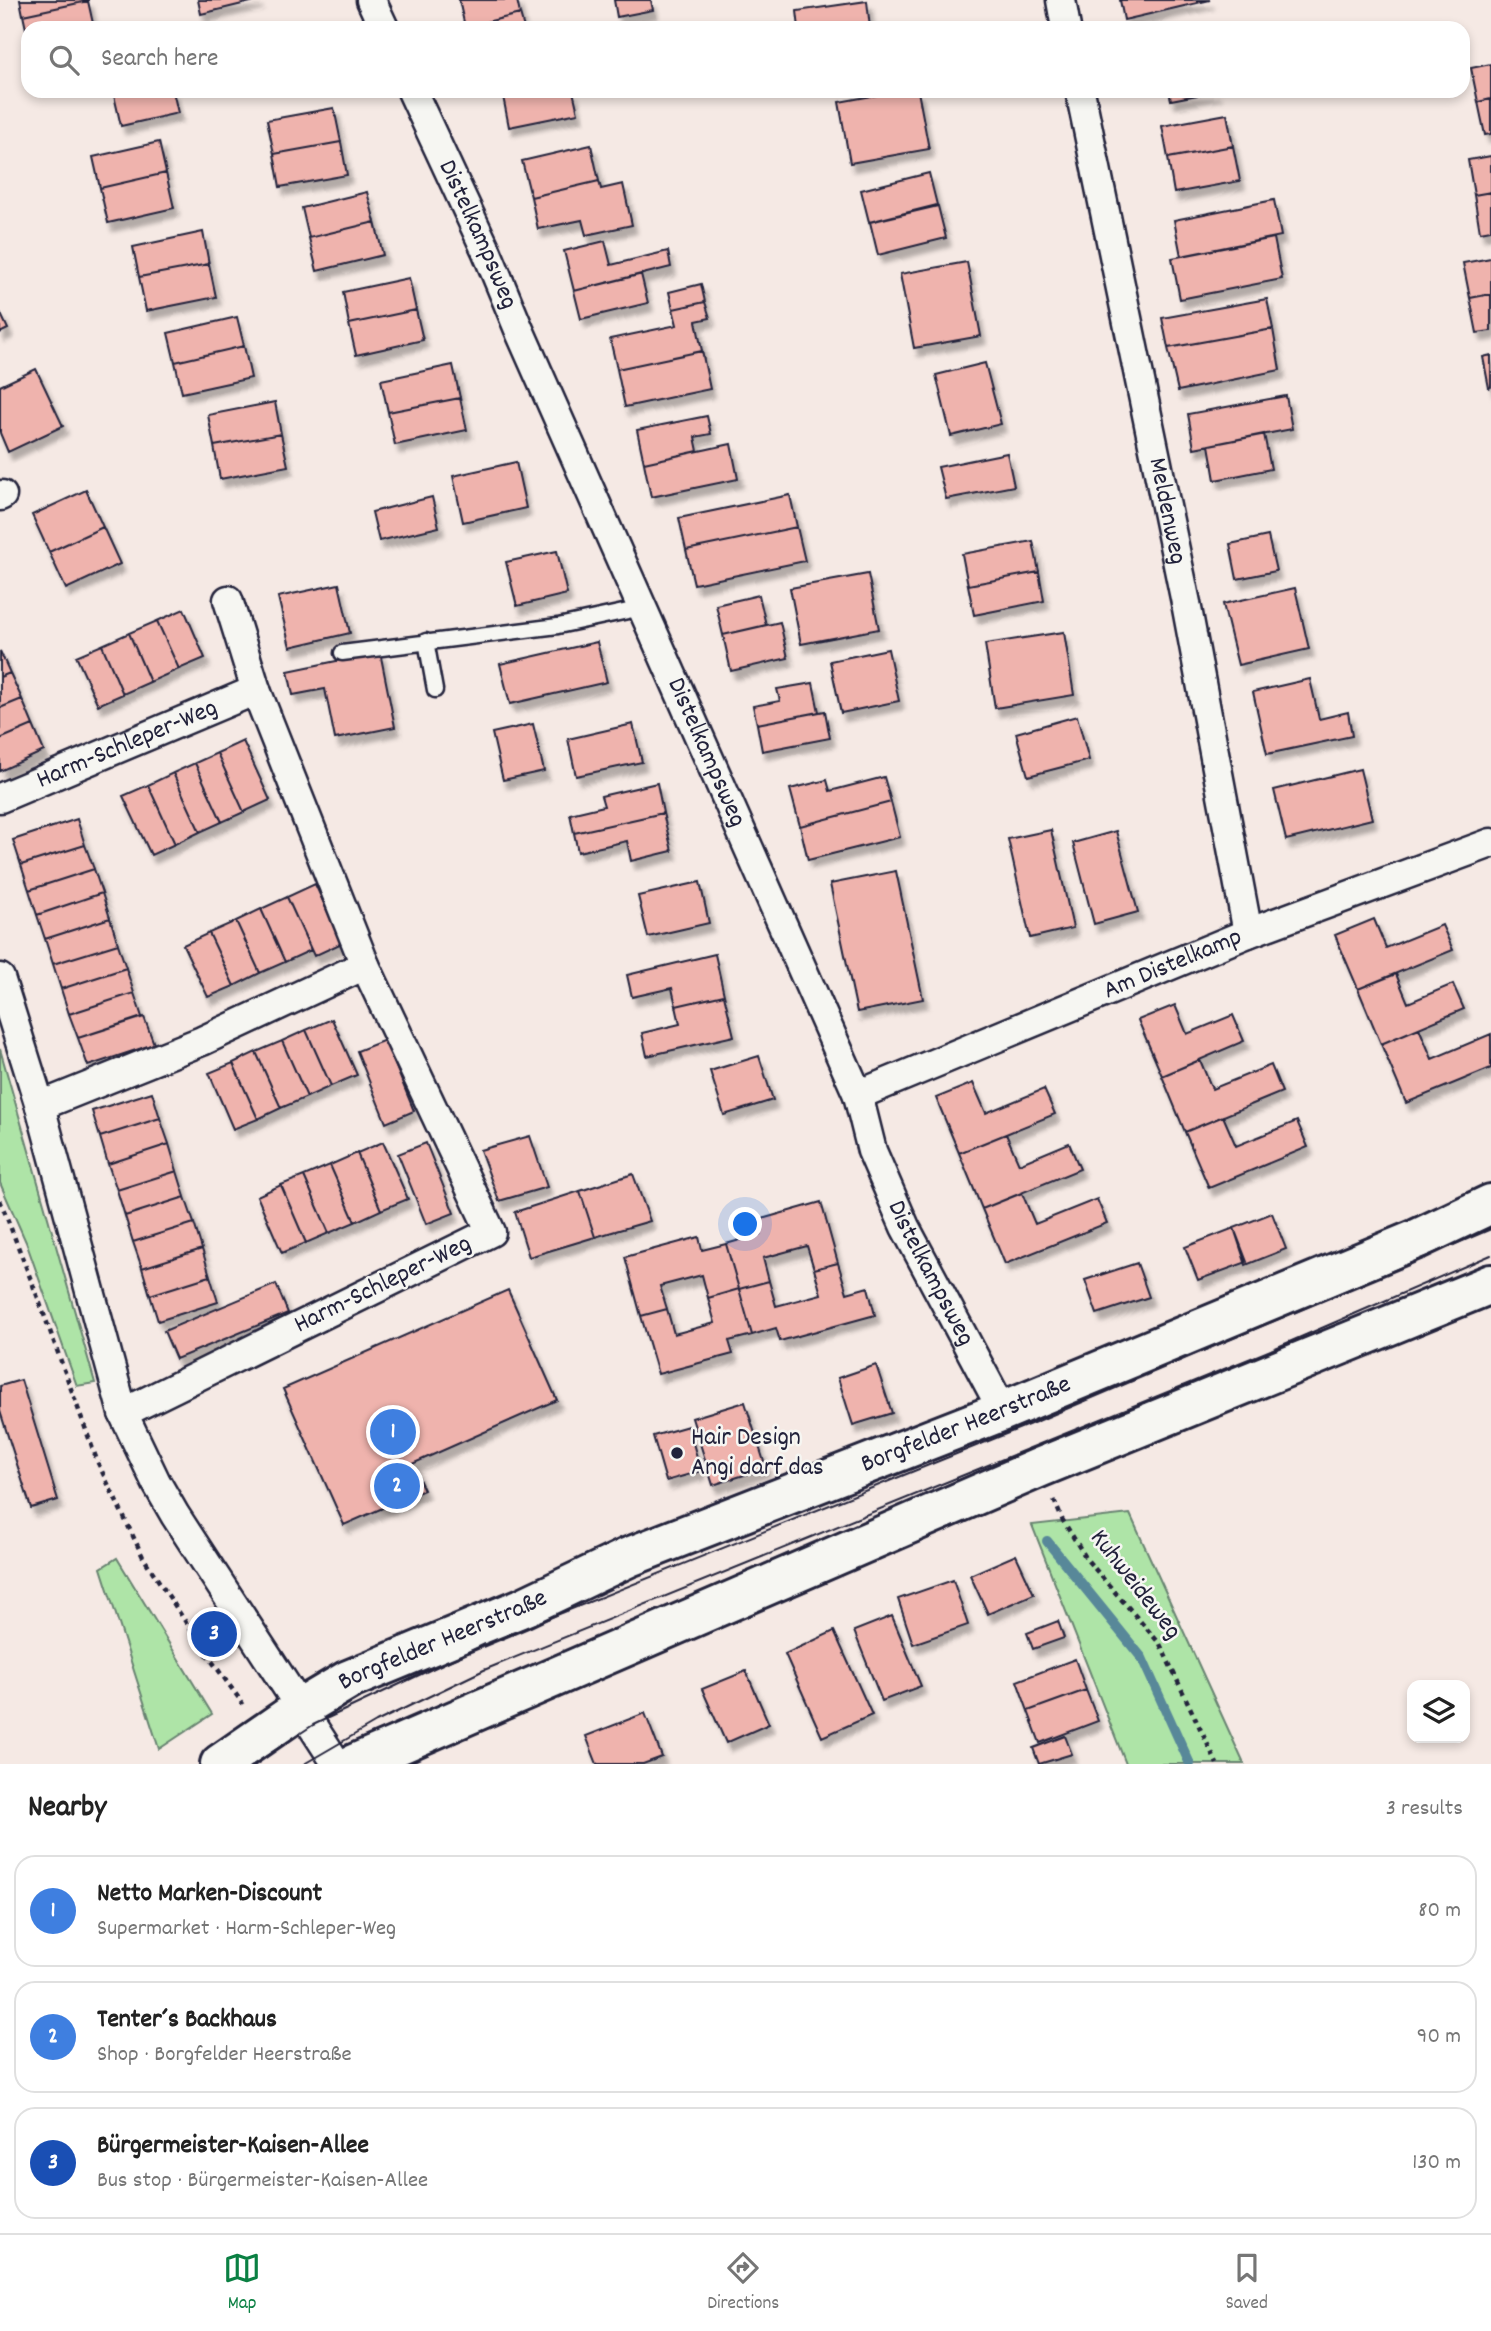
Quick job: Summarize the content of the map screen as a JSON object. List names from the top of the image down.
{
  "streets": {
    "main road": ["Borgfelder Heerstraße"],
    "street": [
      "Distelkampsweg",
      "Meldenweg",
      "Harm-Schleper-Weg",
      "Am Distelkamp"
    ],
    "path": ["Kuhweideweg"]
  },
  "crossings": [
    ["Distelkampsweg", "Am Distelkamp"],
    ["Distelkampsweg", "Borgfelder Heerstraße"],
    ["Meldenweg", "Am Distelkamp"]
  ],
  "places": ["Hair Design Angi darf das"],
  "page": {
    "search": "Search here",
    "pins": ["1", "2", "3"],
    "heading": ["Nearby", "3 results"],
    "list": [
      {
        "mark": "1",
        "name": "Netto Marken-Discount",
        "note": "Supermarket · Harm-Schleper-Weg",
        "value": "80 m"
      },
      {
        "mark": "2",
        "name": "Tenter´s Backhaus",
        "note": "Shop · Borgfelder Heerstraße",
        "value": "90 m"
      },
      {
        "mark": "3",
        "name": "Bürgermeister-Kaisen-Allee",
        "note": "Bus stop · Bürgermeister-Kaisen-Allee",
        "value": "130 m"
      }
    ],
    "nav": ["Map", "Directions", "Saved"]
  }
}
